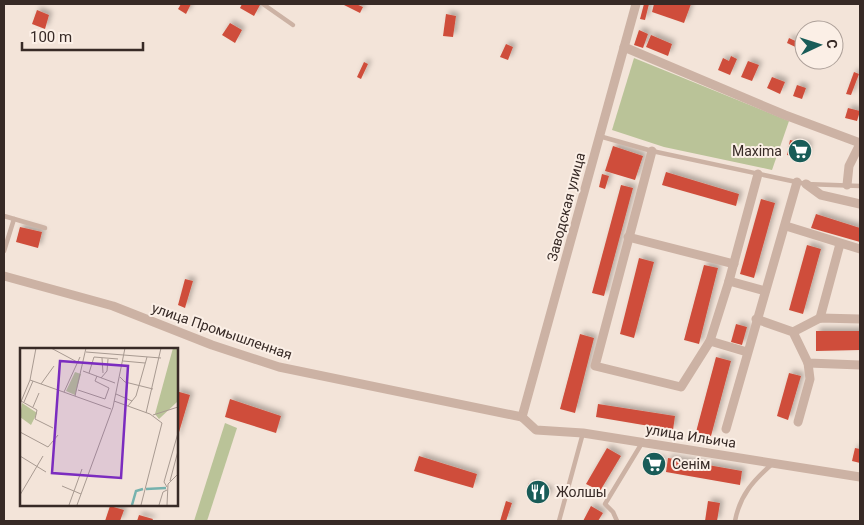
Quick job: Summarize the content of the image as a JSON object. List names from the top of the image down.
{
  "streets": {
    "street": ["Заводская улица", "улица Промышленная", "улица Ильича"]
  },
  "crossings": [
    ["Заводская улица", "улица Промышленная"],
    ["Заводская улица", "улица Ильича"],
    ["улица Промышленная", "улица Ильича"]
  ],
  "places": {
    "supermarket": ["Maxima", "Сенiм"],
    "restaurant": ["Жолшы"]
  },
  "scale_bar": "100 m",
  "north": "right"
}
